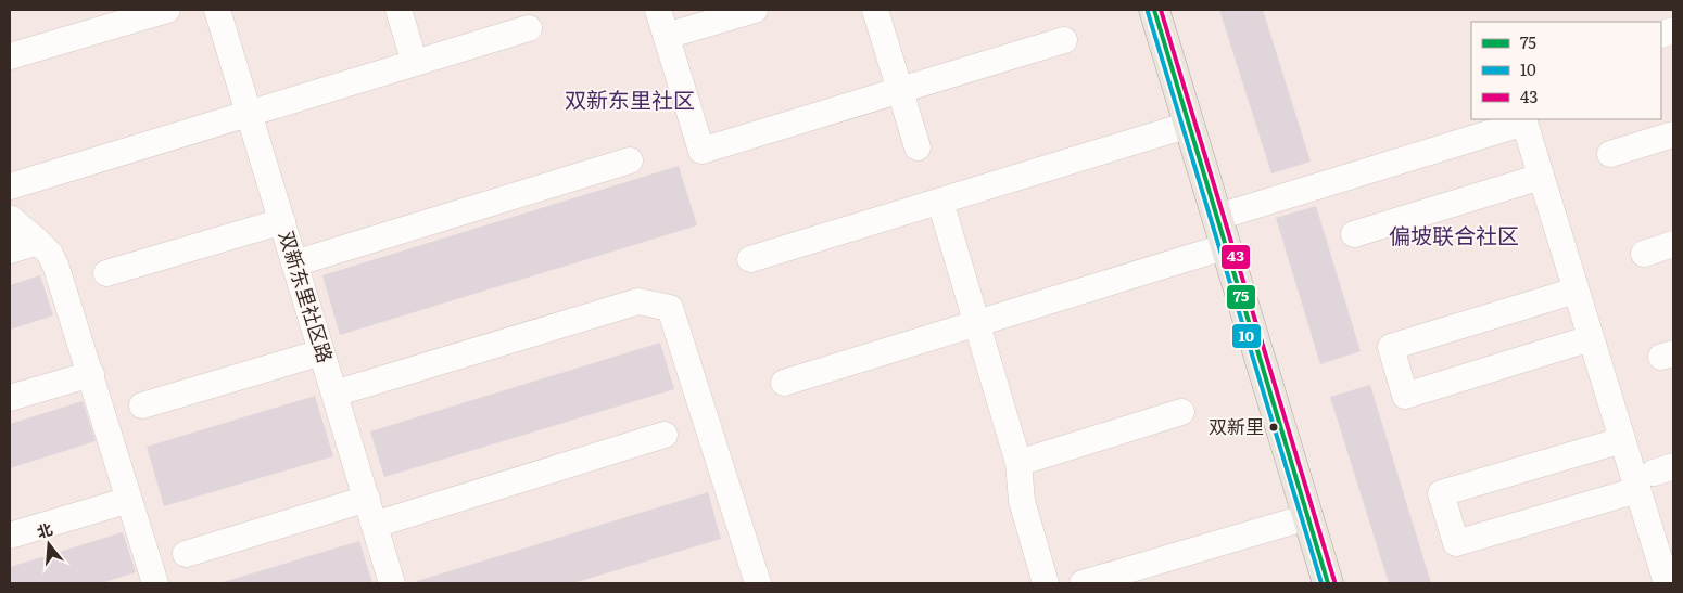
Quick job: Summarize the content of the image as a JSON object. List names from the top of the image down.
{
  "streets": {
    "street": ["双新东里社区路"]
  },
  "districts": ["双新东里社区", "偏坡联合社区"],
  "places": ["双新里"],
  "lines": ["transit line 75", "transit line 43", "transit line 10"],
  "legend": ["75", "10", "43"],
  "north": "top"
}
